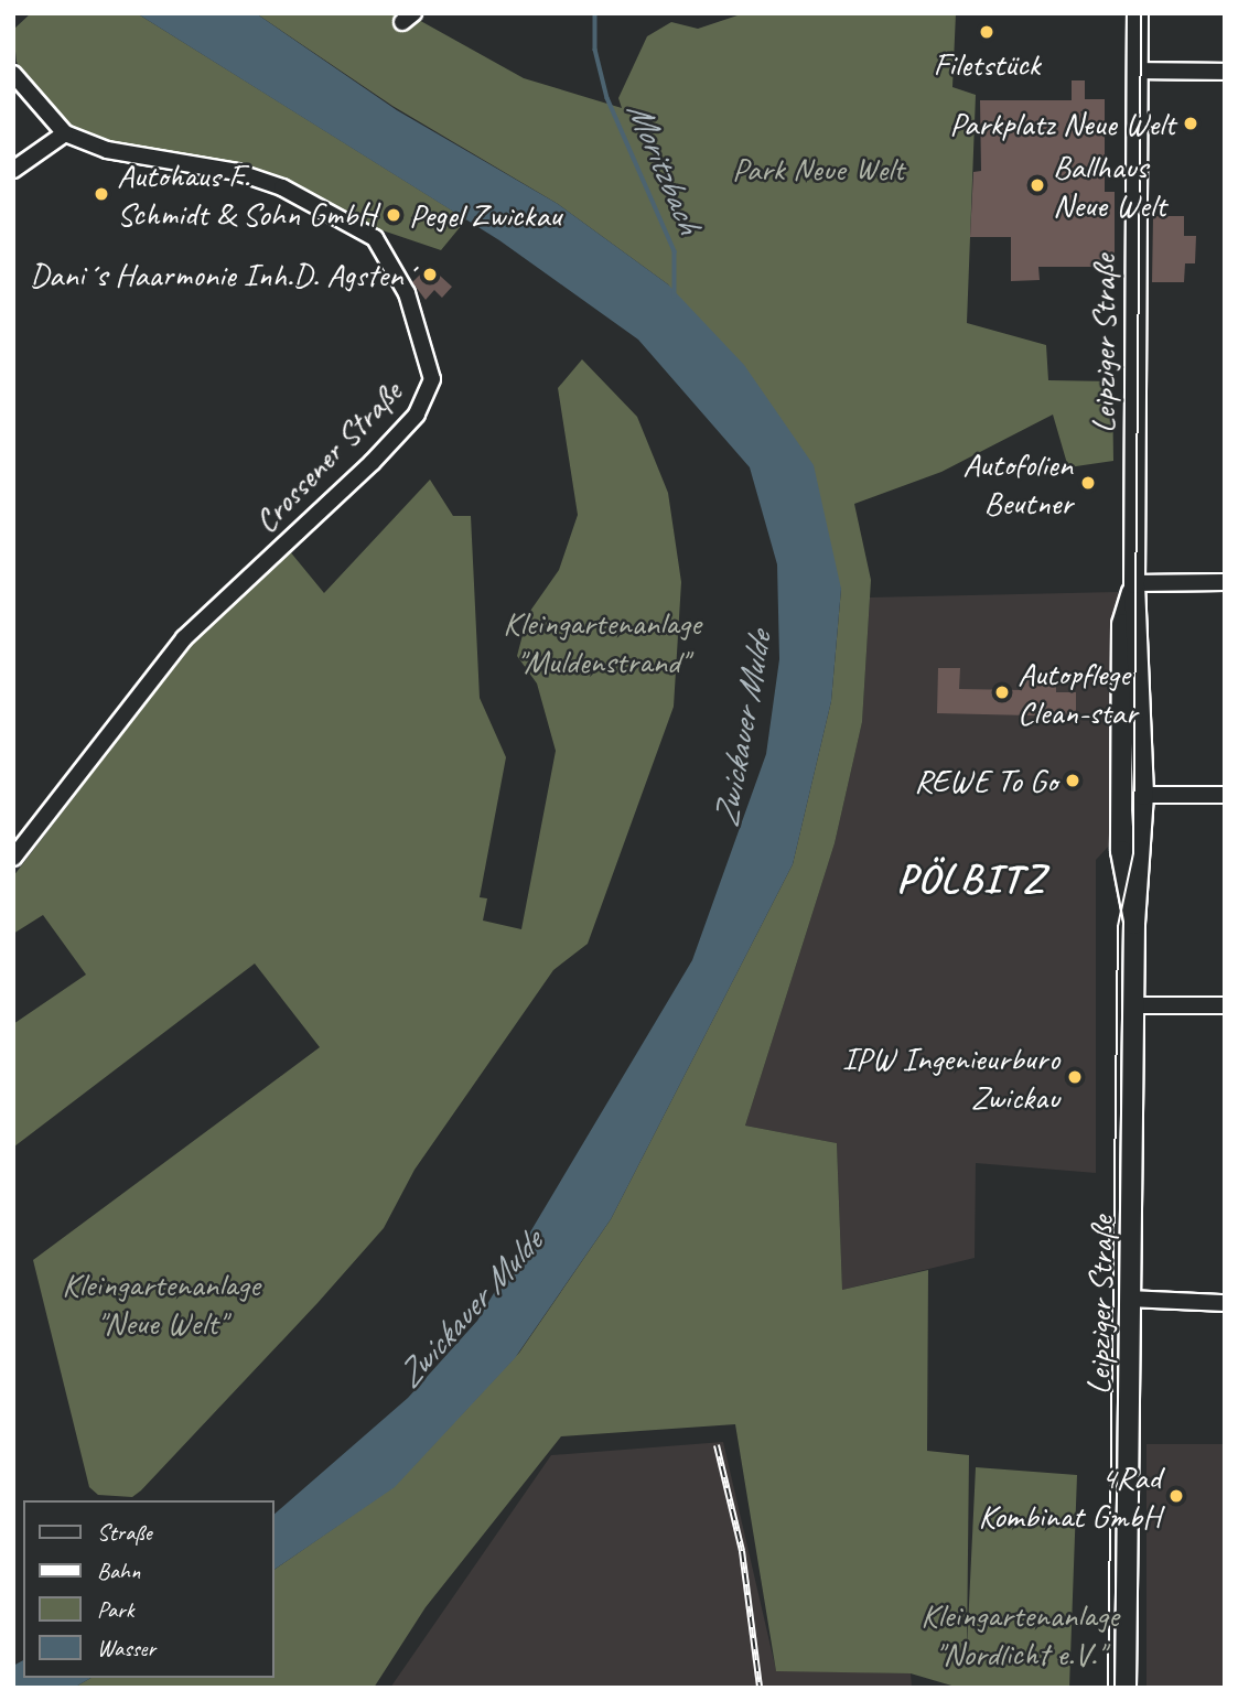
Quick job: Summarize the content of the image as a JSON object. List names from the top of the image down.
{
  "streets": {
    "street": ["Leipziger Straße", "Crossener Straße"]
  },
  "districts": ["PÖLBITZ"],
  "water": ["Moritzbach", "Zwickauer Mulde"],
  "parks": [
    "Park Neue Welt",
    "Kleingartenanlage \"Muldenstrand\"",
    "Kleingartenanlage \"Neue Welt\"",
    "Kleingartenanlage \"Nordlicht e.V.\""
  ],
  "places": [
    "Filetstück",
    "Parkplatz Neue Welt",
    "Ballhaus Neue Welt",
    "Autohaus F. Schmidt & Sohn GmbH",
    "Pegel Zwickau",
    "Dani´s Haarmonie Inh.D. Agsten´",
    "Autofolien Beutner",
    "Autopflege Clean-star",
    "REWE To Go",
    "IPW Ingenieurburo Zwickau",
    "4Rad Kombinat GmbH"
  ],
  "legend": [
    "Straße",
    "Bahn",
    "Park",
    "Wasser"
  ]
}
